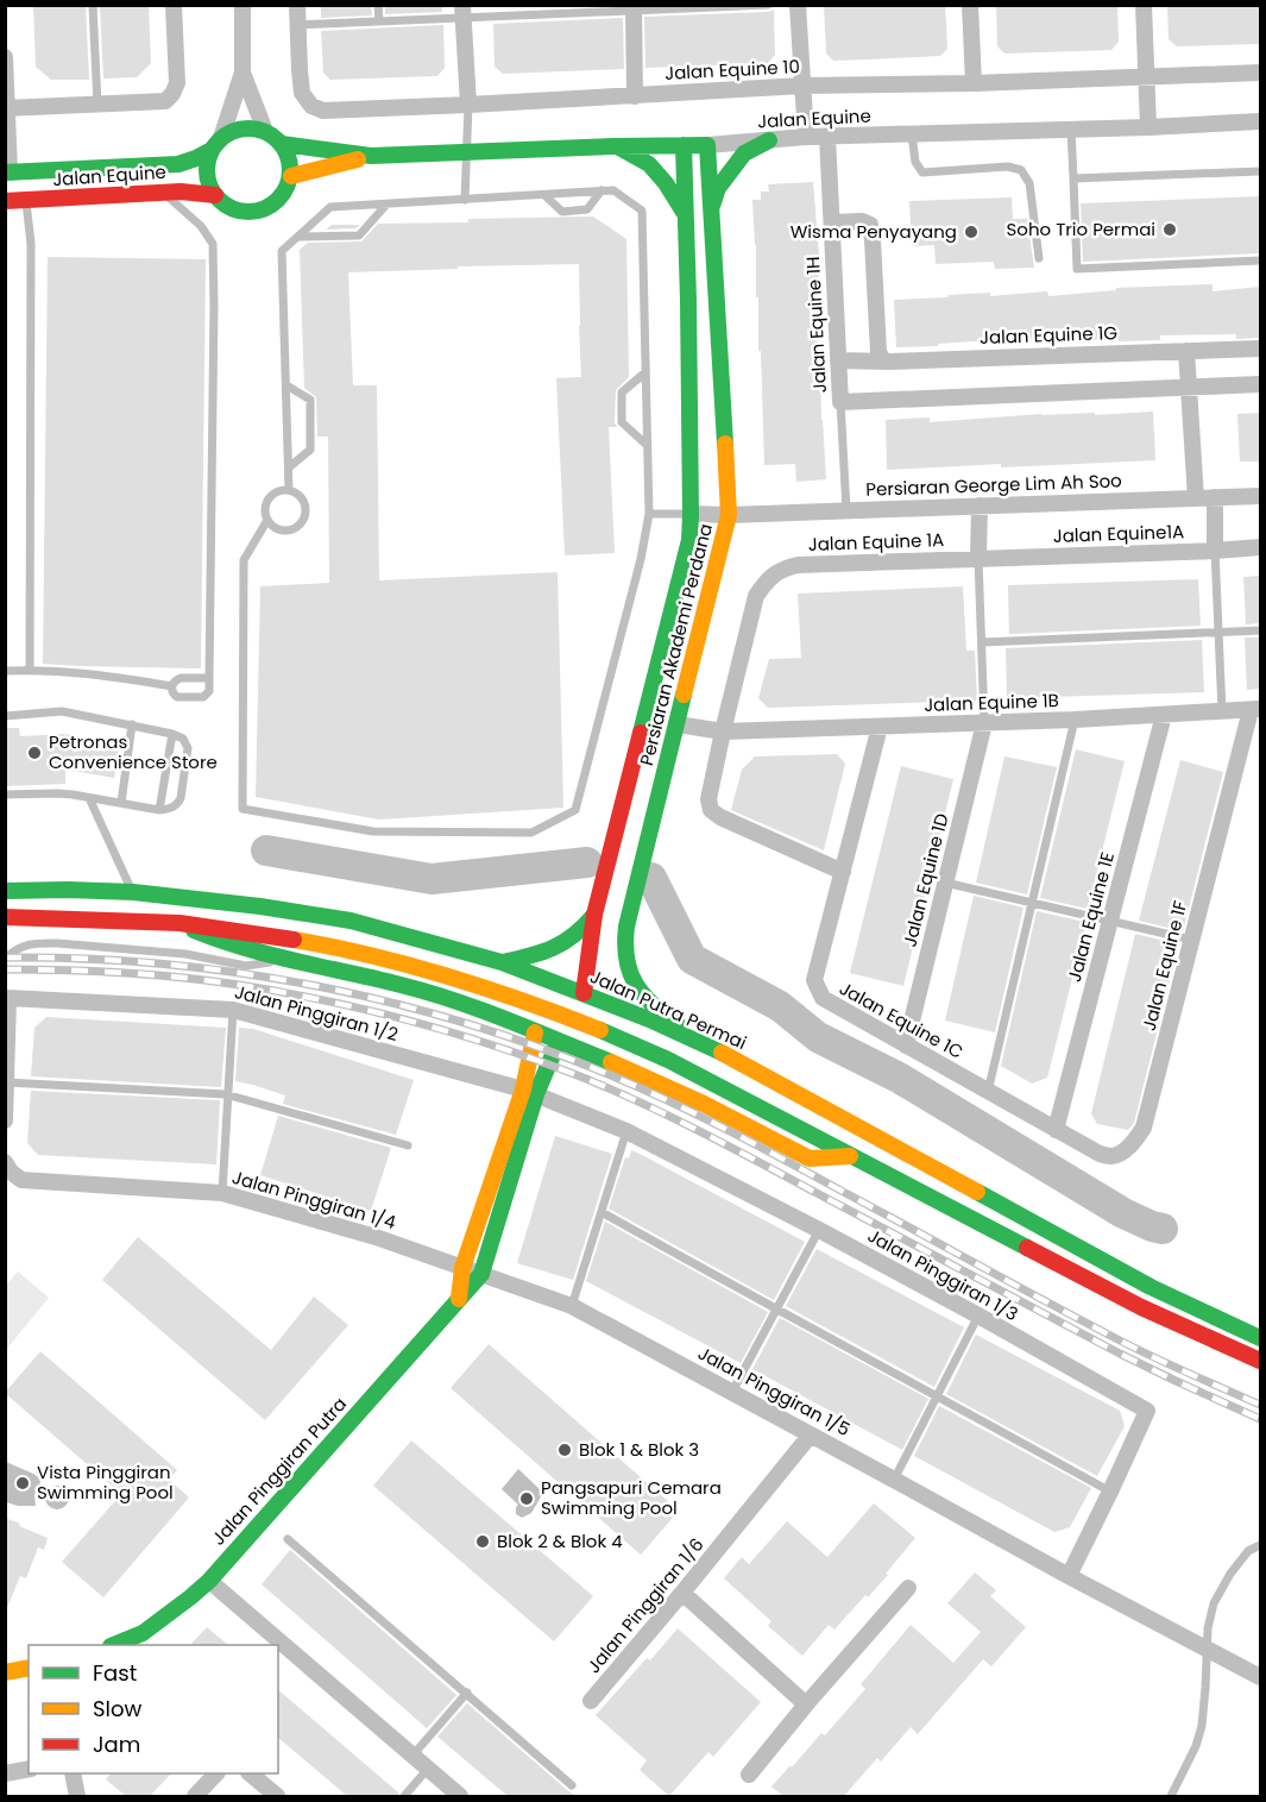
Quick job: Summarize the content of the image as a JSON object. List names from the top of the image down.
{
  "streets": {
    "street": [
      "Jalan Equine 10",
      "Jalan Equine",
      "Jalan Equine 1H",
      "Jalan Equine 1G",
      "Persiaran George Lim Ah Soo",
      "Jalan Equine1A",
      "Jalan Equine 1A",
      "Persiaran Akademi Perdana",
      "Jalan Equine 1B",
      "Jalan Equine 1D",
      "Jalan Equine 1E",
      "Jalan Equine 1F",
      "Jalan Putra Permai",
      "Jalan Pinggiran 1/2",
      "Jalan Equine 1C",
      "Jalan Pinggiran 1/4",
      "Jalan Pinggiran 1/3",
      "Jalan Pinggiran 1/5",
      "Jalan Pinggiran Putra",
      "Jalan Pinggiran 1/6"
    ]
  },
  "crossings": [
    ["Jalan Equine", "Jalan Equine 1H"],
    ["Jalan Equine", "Persiaran Akademi Perdana"],
    ["Jalan Equine 1H", "Jalan Equine 1G"],
    ["Jalan Equine 1H", "Persiaran George Lim Ah Soo"],
    ["Persiaran George Lim Ah Soo", "Persiaran Akademi Perdana"],
    ["Jalan Equine1A", "Jalan Equine 1A"],
    ["Jalan Equine 1A", "Jalan Equine 1B"],
    ["Persiaran Akademi Perdana", "Jalan Equine 1B"],
    ["Persiaran Akademi Perdana", "Jalan Putra Permai"],
    ["Jalan Equine 1B", "Jalan Equine 1D"],
    ["Jalan Equine 1B", "Jalan Equine 1E"],
    ["Jalan Equine 1B", "Jalan Equine 1F"],
    ["Jalan Equine 1B", "Jalan Equine 1C"],
    ["Jalan Equine 1D", "Jalan Equine 1C"],
    ["Jalan Equine 1E", "Jalan Equine 1F"],
    ["Jalan Equine 1E", "Jalan Equine 1C"],
    ["Jalan Equine 1F", "Jalan Equine 1C"],
    ["Jalan Pinggiran 1/2", "Jalan Pinggiran 1/3"],
    ["Jalan Pinggiran 1/2", "Jalan Pinggiran Putra"],
    ["Jalan Pinggiran 1/4", "Jalan Pinggiran 1/5"],
    ["Jalan Pinggiran 1/4", "Jalan Pinggiran Putra"],
    ["Jalan Pinggiran 1/3", "Jalan Pinggiran 1/5"],
    ["Jalan Pinggiran 1/3", "Jalan Pinggiran Putra"],
    ["Jalan Pinggiran 1/5", "Jalan Pinggiran Putra"],
    ["Jalan Pinggiran 1/5", "Jalan Pinggiran 1/6"]
  ],
  "places": [
    "Soho Trio Permai",
    "Wisma Penyayang",
    "Petronas Convenience Store",
    "Blok 1 & Blok 3",
    "Vista Pinggiran Swimming Pool",
    "Pangsapuri Cemara Swimming Pool",
    "Blok 2 & Blok 4"
  ],
  "legend": ["Fast", "Slow", "Jam"]
}
